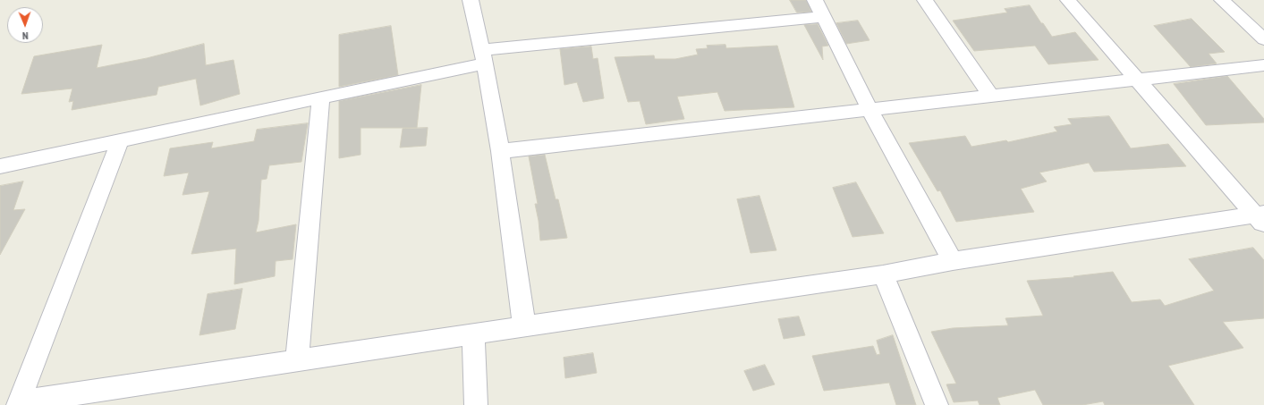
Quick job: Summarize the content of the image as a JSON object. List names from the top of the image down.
{
  "north": "bottom"
}
